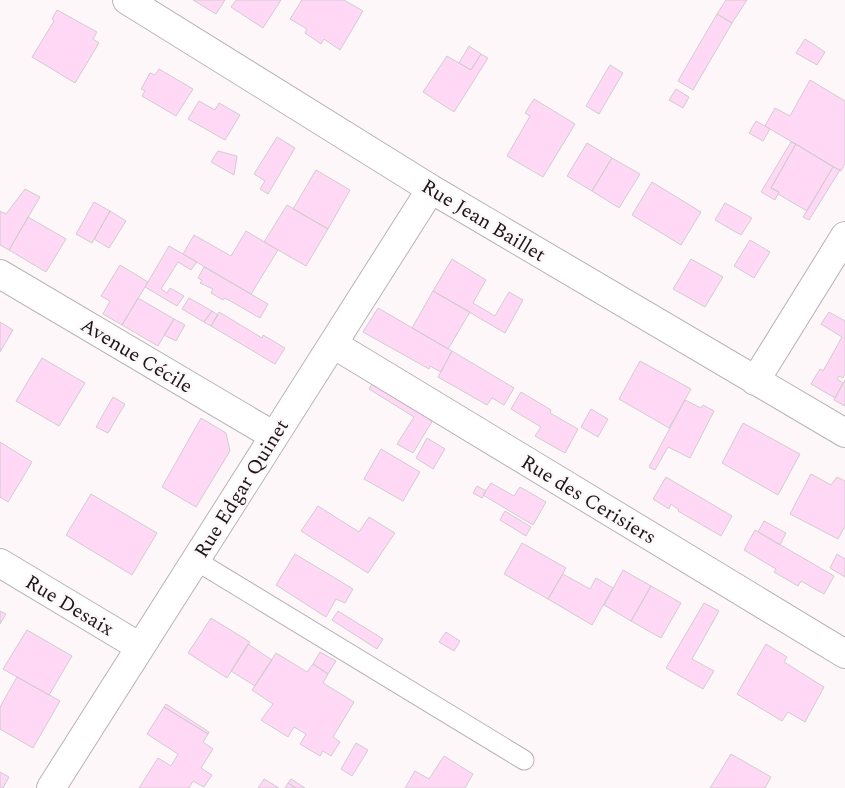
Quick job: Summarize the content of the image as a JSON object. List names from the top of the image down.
{
  "streets": {
    "street": [
      "Rue Jean Baillet",
      "Avenue Cécile",
      "Rue Edgar Quinet",
      "Rue des Cerisiers",
      "Rue Desaix"
    ]
  },
  "crossings": [
    ["Rue Jean Baillet", "Rue Edgar Quinet"],
    ["Avenue Cécile", "Rue Edgar Quinet"],
    ["Rue Edgar Quinet", "Rue des Cerisiers"],
    ["Rue Edgar Quinet", "Rue Desaix"]
  ]
}
